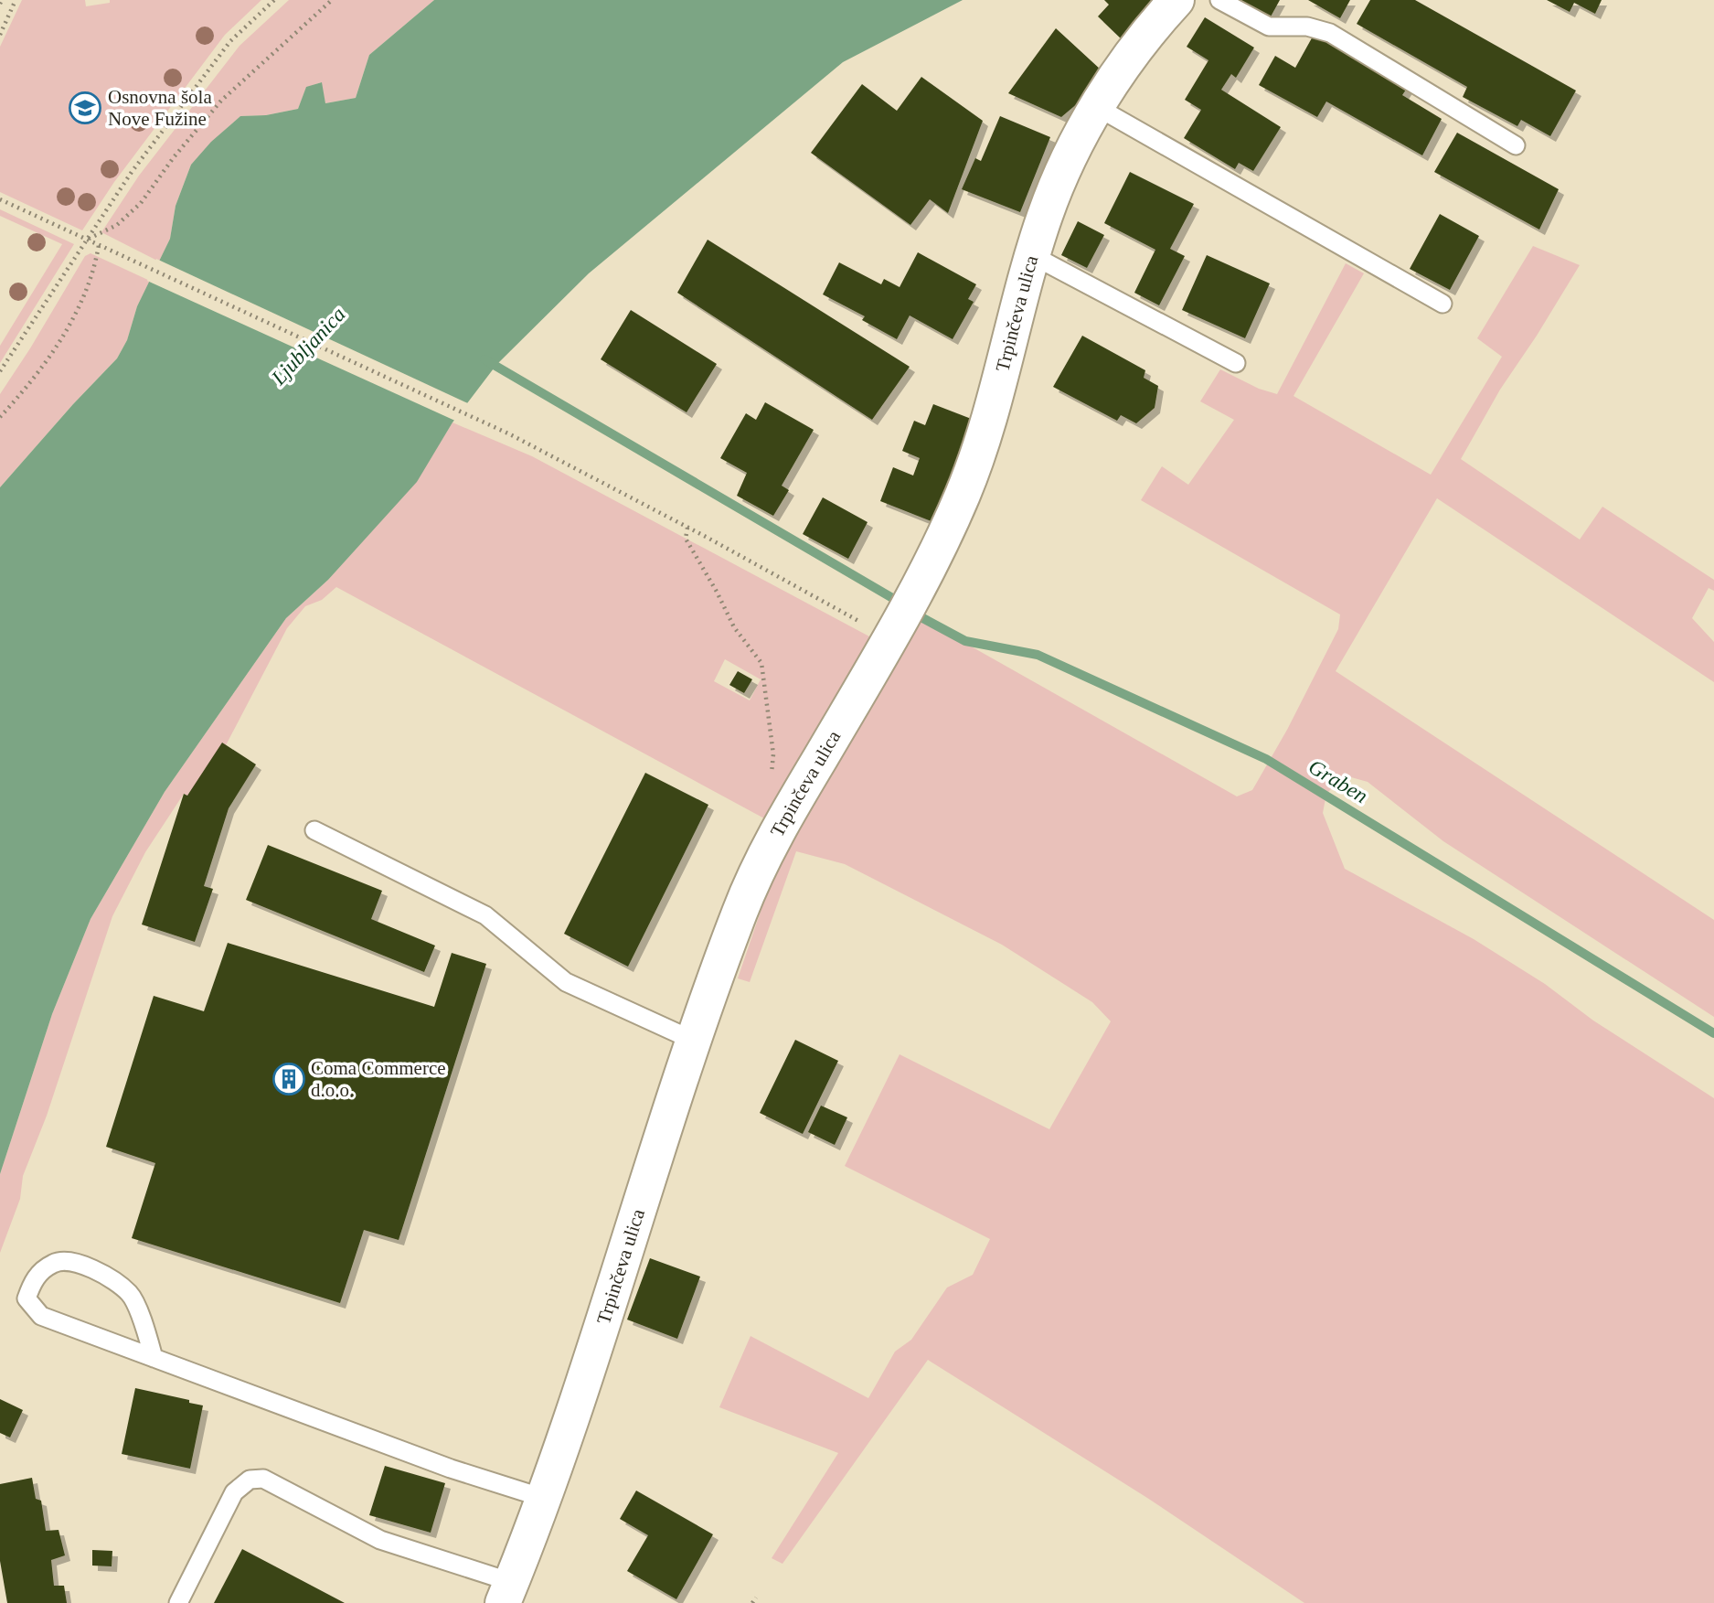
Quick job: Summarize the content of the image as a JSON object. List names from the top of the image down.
{
  "streets": {
    "street": ["Trpinčeva ulica"]
  },
  "water": ["Ljubljanica", "Graben"],
  "places": {
    "school or university": ["Osnovna šola Nove Fužine"],
    "building": ["Coma Commerce d.o.o."]
  }
}
